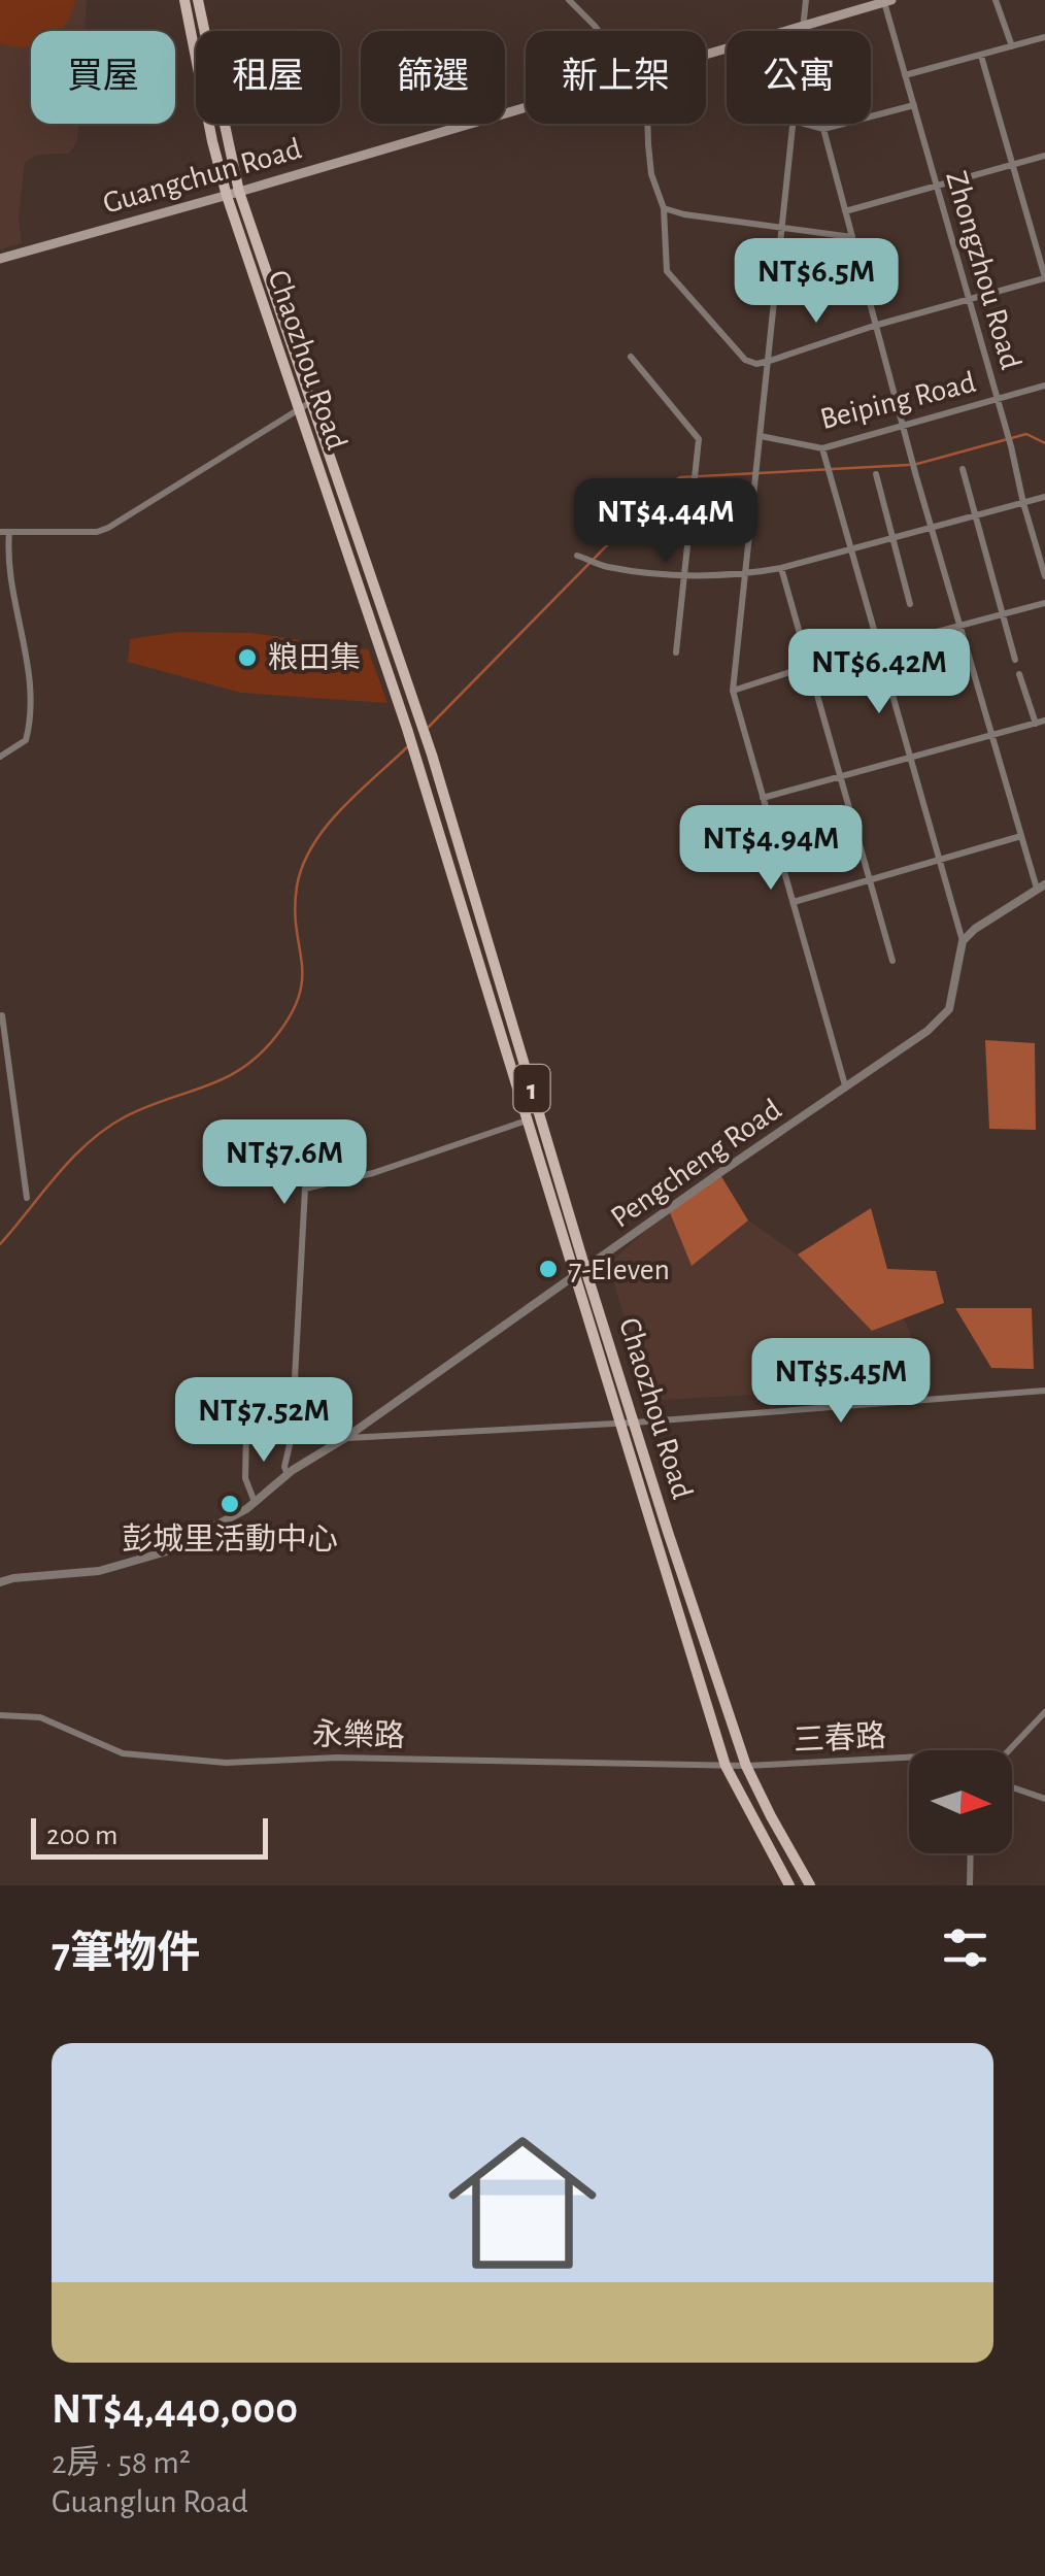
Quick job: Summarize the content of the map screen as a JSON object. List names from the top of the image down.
{
  "streets": {
    "main road": ["Guangchun Road", "Chaozhou Road", "1"],
    "street": [
      "Zhongzhou Road",
      "Beiping Road",
      "Pengcheng Road",
      "永樂路",
      "三春路"
    ]
  },
  "crossings": [
    ["Guangchun Road", "Zhongzhou Road"],
    ["Guangchun Road", "Chaozhou Road"],
    ["Zhongzhou Road", "Beiping Road"],
    ["Chaozhou Road", "Pengcheng Road"],
    ["Chaozhou Road", "永樂路"],
    ["Chaozhou Road", "三春路"],
    ["永樂路", "三春路"]
  ],
  "places": ["粮田集", "7-Eleven", "彭城里活動中心"],
  "scale_bar": "200 m",
  "north": "right",
  "page": {
    "chip": [
      "買屋",
      "租屋",
      "篩選",
      "新上架",
      "公寓"
    ],
    "price": [
      "NT$6.5M",
      "NT$4.44M",
      "NT$6.42M",
      "NT$4.94M",
      "NT$7.6M",
      "NT$5.45M",
      "NT$7.52M"
    ],
    "scale": "200 m",
    "heading": "7筆物件",
    "list": [
      {
        "name": "NT$4,440,000",
        "note": "2房 · 58 m² · Guanglun Road"
      }
    ]
  }
}
